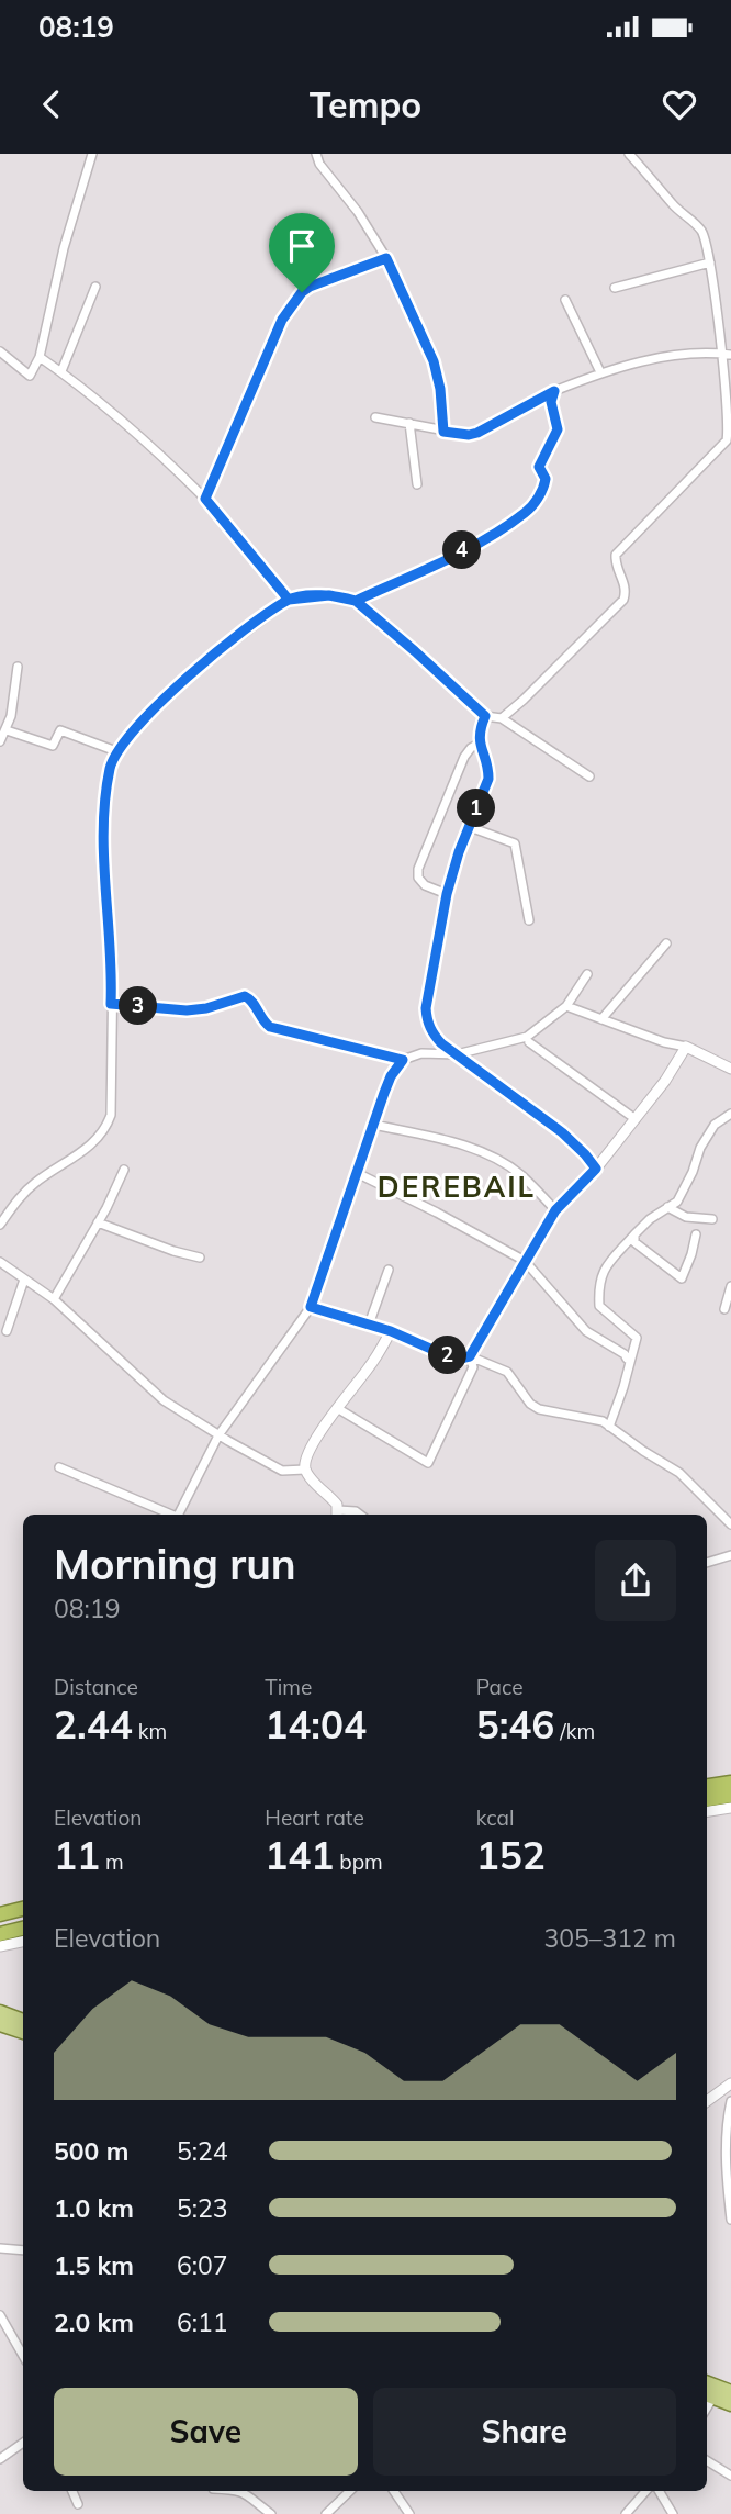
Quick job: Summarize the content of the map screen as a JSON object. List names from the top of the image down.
{
  "districts": ["DEREBAIL"],
  "page": {
    "status": "08:19",
    "header": "Tempo",
    "pins": [
      "4",
      "1",
      "3",
      "2"
    ],
    "heading": ["Morning run", "08:19"],
    "stats": [
      ["Distance", "2.44 km"],
      ["Time", "14:04"],
      ["Pace", "5:46 /km"],
      ["Elevation", "11 m"],
      ["Heart rate", "141 bpm"],
      ["kcal", "152"]
    ],
    "chart": ["Elevation", "305–312 m"],
    "list": [
      {
        "name": "500 m",
        "note": "5:24"
      },
      {
        "name": "1.0 km",
        "note": "5:23"
      },
      {
        "name": "1.5 km",
        "note": "6:07"
      },
      {
        "name": "2.0 km",
        "note": "6:11"
      }
    ],
    "buttons": ["Save", "Share"]
  }
}
